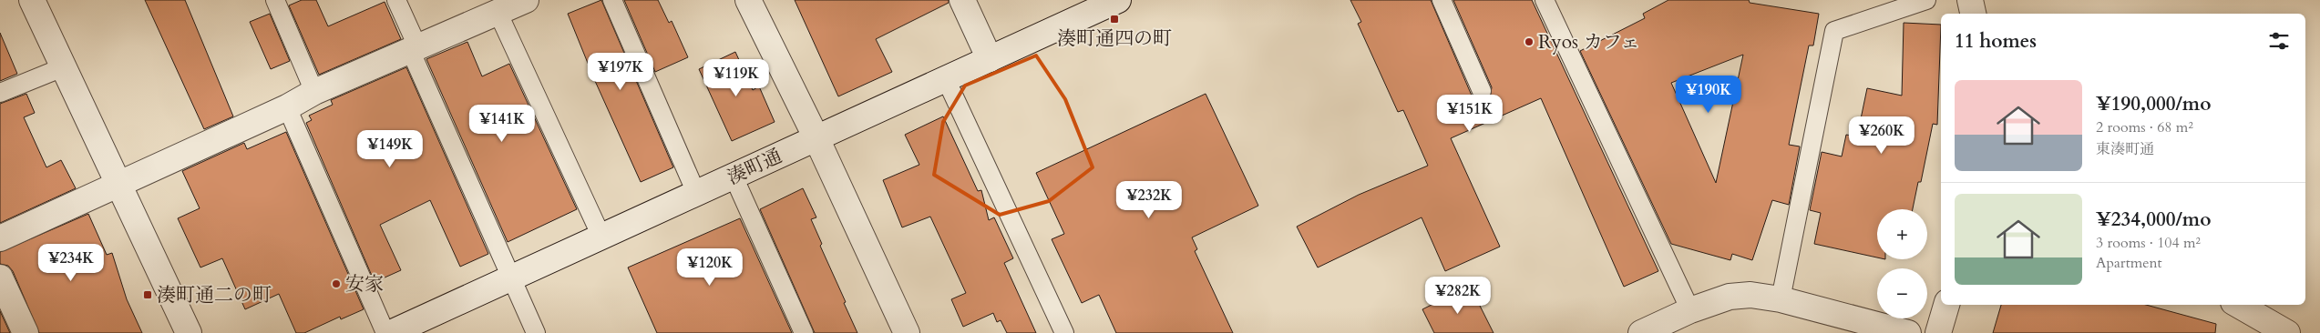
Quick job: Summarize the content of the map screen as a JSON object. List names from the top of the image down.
{
  "streets": {
    "street": ["湊町通"]
  },
  "places": {
    "transit": ["湊町通四の町", "湊町通二の町"],
    "other": ["Ryos カフェ", "安家"]
  },
  "page": {
    "heading": "11 homes",
    "price": [
      "¥197K",
      "¥119K",
      "¥190K",
      "¥151K",
      "¥141K",
      "¥260K",
      "¥149K",
      "¥232K",
      "¥234K",
      "¥120K",
      "¥282K"
    ],
    "list": [
      {
        "name": "¥190,000/mo",
        "note": "2 rooms · 68 m² · 東湊町通"
      },
      {
        "name": "¥234,000/mo",
        "note": "3 rooms · 104 m² · Apartment"
      }
    ],
    "map_buttons": ["+", "−"]
  }
}
